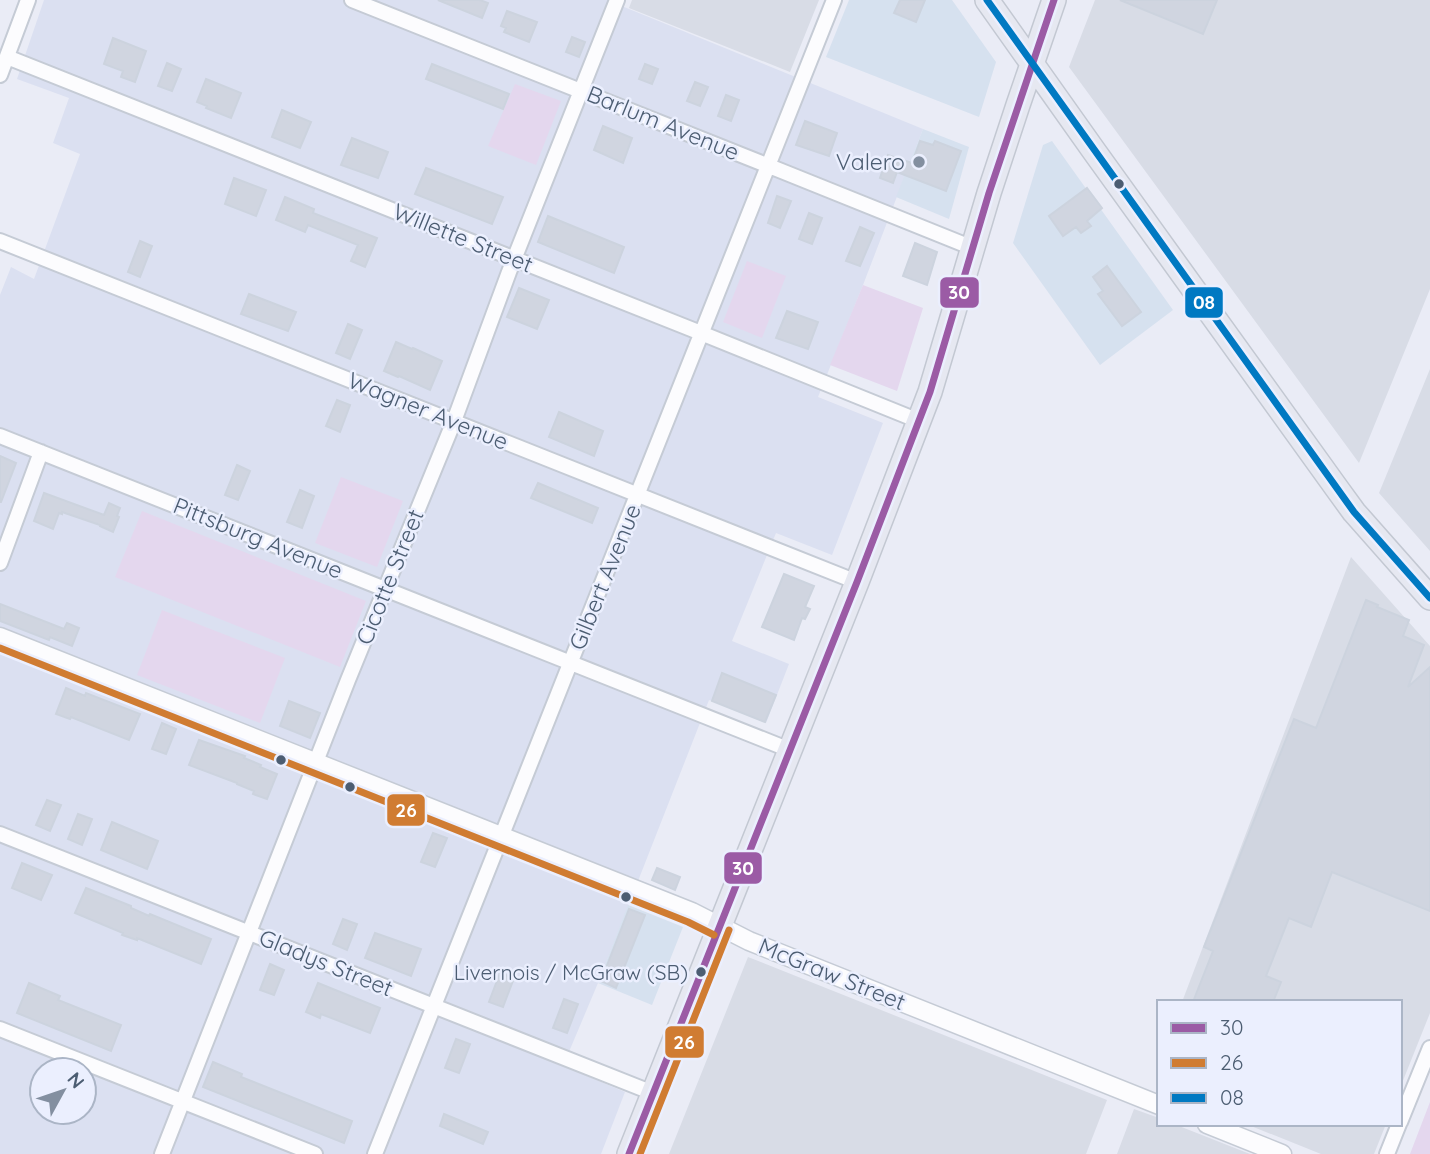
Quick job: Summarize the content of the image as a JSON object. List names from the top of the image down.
{
  "streets": {
    "street": [
      "Barlum Avenue",
      "Willette Street",
      "Wagner Avenue",
      "Pittsburg Avenue",
      "Cicotte Street",
      "Gilbert Avenue",
      "Gladys Street",
      "McGraw Street"
    ]
  },
  "crossings": [
    ["Barlum Avenue", "Cicotte Street"],
    ["Barlum Avenue", "Gilbert Avenue"],
    ["Willette Street", "Cicotte Street"],
    ["Willette Street", "Gilbert Avenue"],
    ["Wagner Avenue", "Cicotte Street"],
    ["Wagner Avenue", "Gilbert Avenue"],
    ["Pittsburg Avenue", "Cicotte Street"],
    ["Pittsburg Avenue", "Gilbert Avenue"],
    ["Cicotte Street", "Gladys Street"],
    ["Cicotte Street", "McGraw Street"],
    ["Gilbert Avenue", "Gladys Street"],
    ["Gilbert Avenue", "McGraw Street"]
  ],
  "places": ["Valero", "Livernois / McGraw (SB)"],
  "lines": ["transit line 30", "transit line 08", "transit line 26"],
  "legend": ["30", "26", "08"],
  "north": "top right"
}
